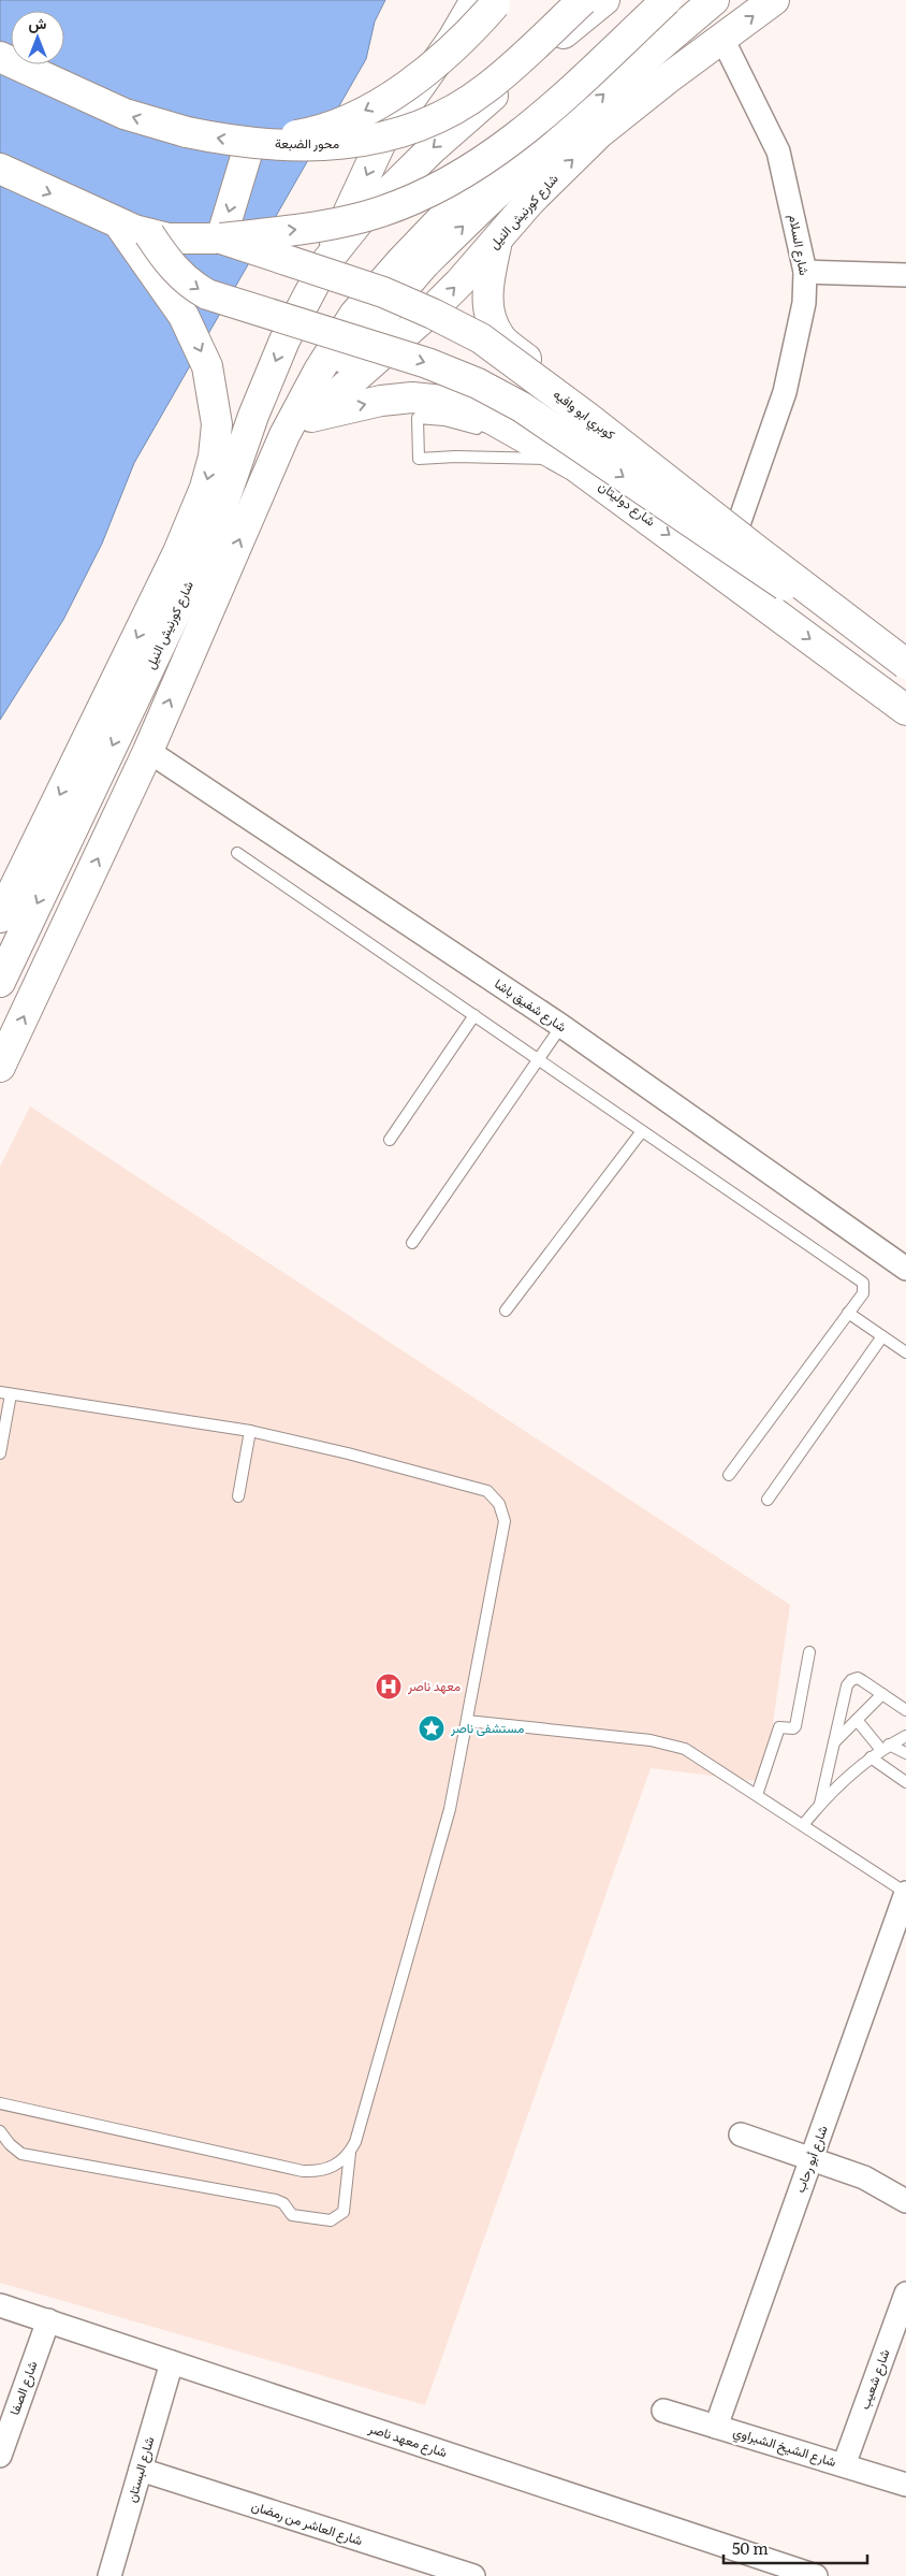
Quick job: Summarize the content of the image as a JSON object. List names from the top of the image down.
{
  "streets": {
    "main road": [
      "محور الضبعة",
      "شارع كورنيش النيل",
      "كوبري ابو وافيه",
      "شارع دوليتان"
    ],
    "street": [
      "شارع السلام",
      "شارع شفيق باشا",
      "شارع أبو رحاب",
      "شارع شعيب",
      "شارع الصفا",
      "شارع معهد ناصر",
      "شارع الشيخ الشبراوي",
      "شارع البستان",
      "شارع العاشر من رمضان"
    ]
  },
  "crossings": [
    ["شارع كورنيش النيل", "شارع السلام"],
    ["شارع كورنيش النيل", "شارع دوليتان"],
    ["شارع أبو رحاب", "شارع الشيخ الشبراوي"],
    ["شارع شعيب", "شارع الشيخ الشبراوي"],
    ["شارع الصفا", "شارع معهد ناصر"],
    ["شارع معهد ناصر", "شارع البستان"],
    ["شارع البستان", "شارع العاشر من رمضان"]
  ],
  "places": {
    "hospital": ["معهد ناصر"],
    "place": ["مستشفى ناصر"]
  },
  "scale_bar": "50 m",
  "north": "top"
}
